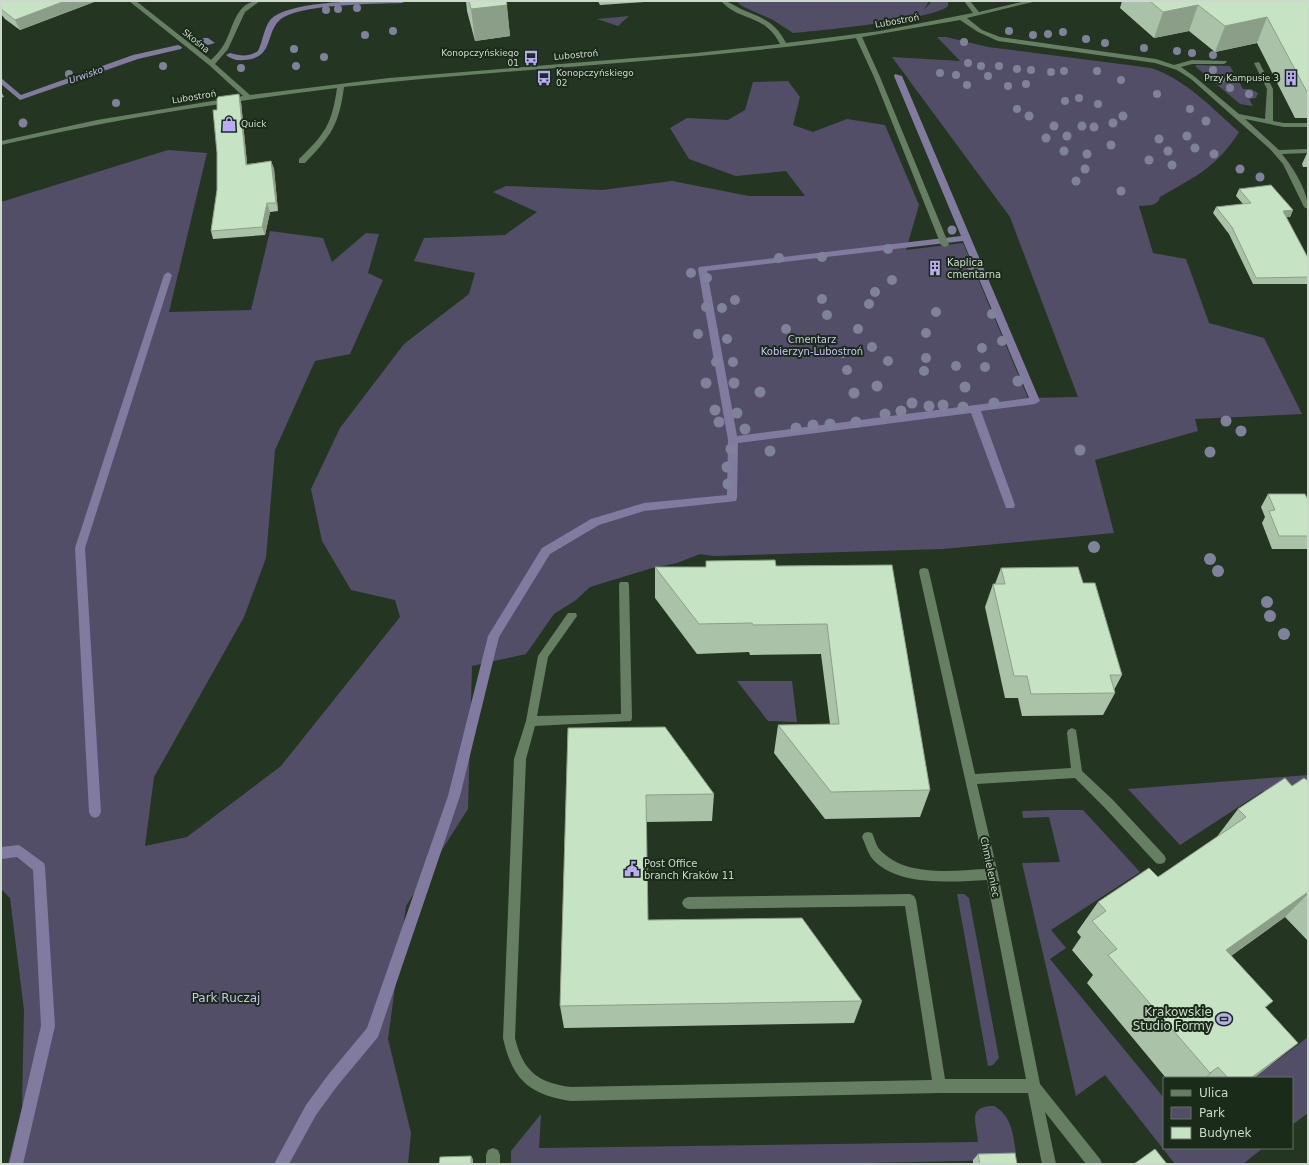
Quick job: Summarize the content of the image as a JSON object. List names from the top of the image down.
{
  "streets": {
    "street": ["Lubostroń", "Skośna", "Chmieleniec"]
  },
  "crossings": [
    ["Lubostroń", "Skośna"]
  ],
  "water": ["Urwisko"],
  "parks": ["Cmentarz Kobierzyn-Lubostroń", "Park Ruczaj"],
  "places": {
    "bus stop": ["Konopczyńskiego 01", "Konopczyńskiego 02"],
    "building": ["Przy Kampusie 3", "Kaplica cmentarna"],
    "shop": ["Quick"],
    "public building": ["Post Office branch Kraków 11"],
    "sports": ["Krakowskie Studio Formy"]
  },
  "legend": ["Ulica", "Park", "Budynek"]
}
